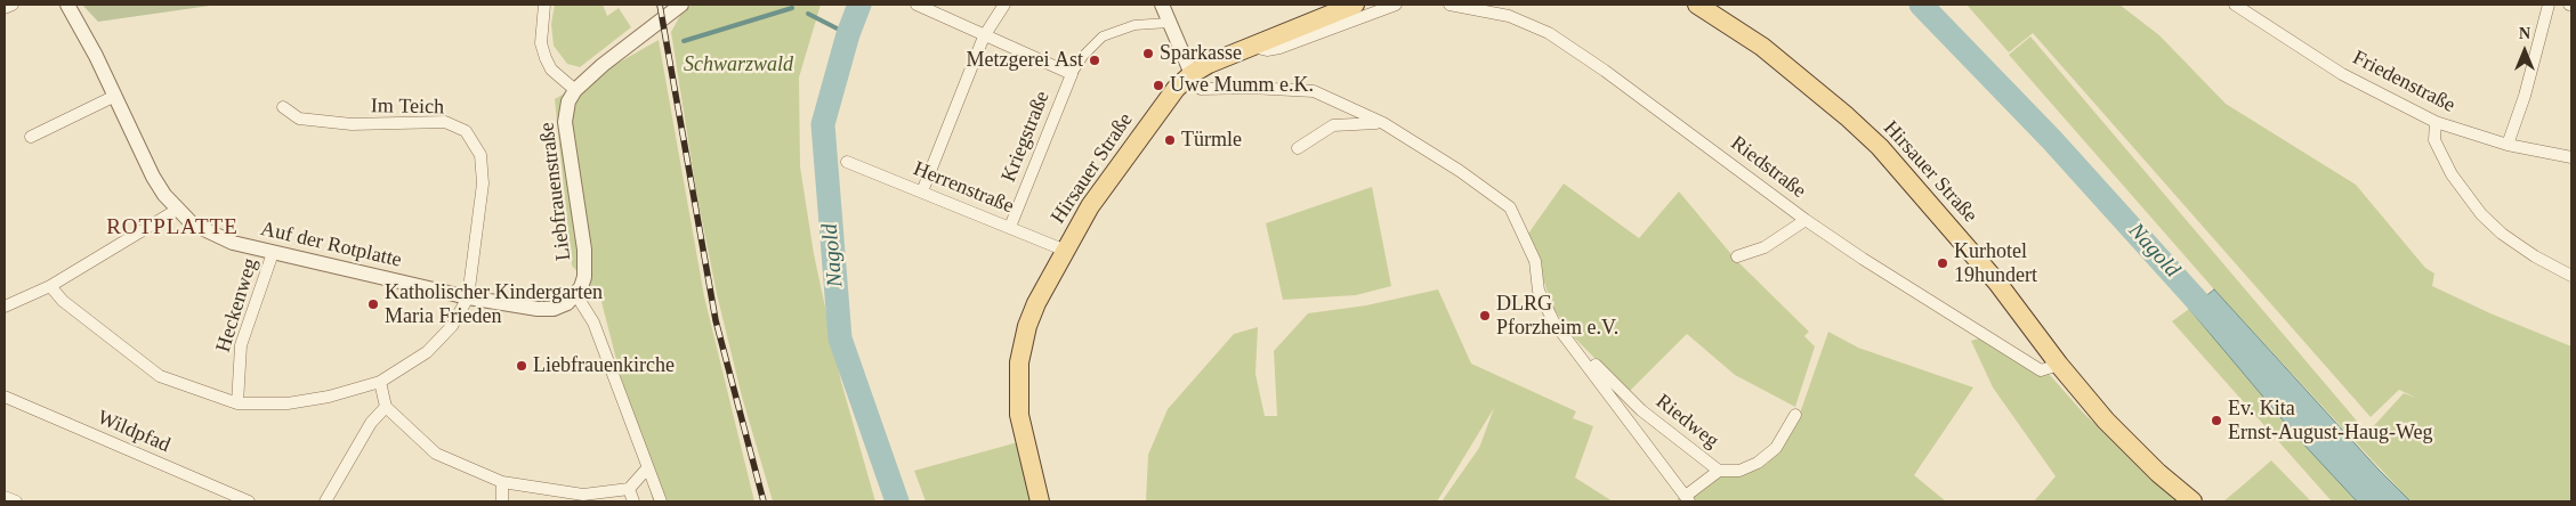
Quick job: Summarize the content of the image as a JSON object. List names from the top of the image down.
{
  "streets": {
    "main road": ["Hirsauer Straße"],
    "street": [
      "Friedenstraße",
      "Im Teich",
      "Kriegstraße",
      "Riedstraße",
      "Herrenstraße",
      "Liebfrauenstraße",
      "Auf der Rotplatte",
      "Heckenweg",
      "Riedweg",
      "Wildpfad"
    ]
  },
  "crossings": [
    ["Im Teich", "Auf der Rotplatte"],
    ["Kriegstraße", "Herrenstraße"],
    ["Riedstraße", "Hirsauer Straße"],
    ["Hirsauer Straße", "Herrenstraße"],
    ["Liebfrauenstraße", "Auf der Rotplatte"],
    ["Auf der Rotplatte", "Heckenweg"]
  ],
  "districts": ["ROTPLATTE"],
  "water": ["Nagold"],
  "parks": ["Schwarzwald"],
  "places": [
    "Sparkasse",
    "Metzgerei Ast",
    "Uwe Mumm e.K.",
    "Türmle",
    "Kurhotel 19hundert",
    "Katholischer Kindergarten Maria Frieden",
    "DLRG Pforzheim e.V.",
    "Liebfrauenkirche",
    "Ev. Kita Ernst-August-Haug-Weg"
  ],
  "north": "top"
}
